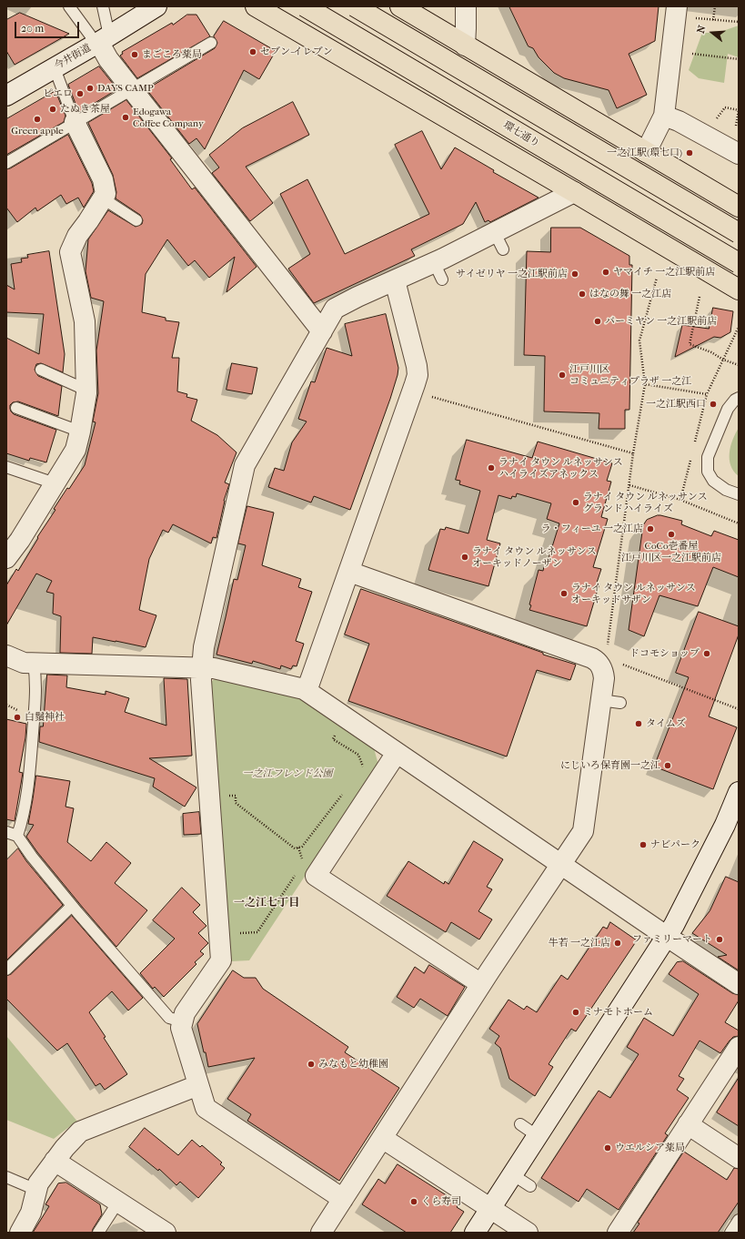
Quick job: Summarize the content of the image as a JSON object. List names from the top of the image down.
{
  "streets": {
    "main road": ["環七通り"],
    "street": ["今井街道"]
  },
  "districts": ["一之江七丁目"],
  "parks": ["一之江フレンド公園"],
  "places": [
    "セブン-イレブン",
    "まごころ薬局",
    "DAYS CAMP",
    "ピエロ",
    "たぬき茶屋",
    "Edogawa Coffee Company",
    "Green apple",
    "一之江駅(環七口)",
    "ヤマイチ 一之江駅前店",
    "サイゼリヤ 一之江駅前店",
    "はなの舞 一之江店",
    "バーミヤン 一之江駅前店",
    "江戸川区 コミュニティプラザ 一之江",
    "一之江駅西口",
    "ラナイ タウン ルネッサンス ハイライズアネックス",
    "ラナイ タウン ルネッサンス グランドハイライズ",
    "ラ・フィーユ 一之江店",
    "CoCo壱番屋 江戸川区一之江駅前店",
    "ラナイ タウン ルネッサンス オーキッドノーザン",
    "ラナイ タウン ルネッサンス オーキッドサザン",
    "ドコモショップ",
    "白鬚神社",
    "タイムズ",
    "にじいろ保育園一之江",
    "ナビパーク",
    "ファミリーマート",
    "牛若 一之江店",
    "ミナモトホーム",
    "みなもと幼稚園",
    "ウエルシア薬局",
    "くら寿司"
  ],
  "scale_bar": "20 m",
  "north": "left"
}
